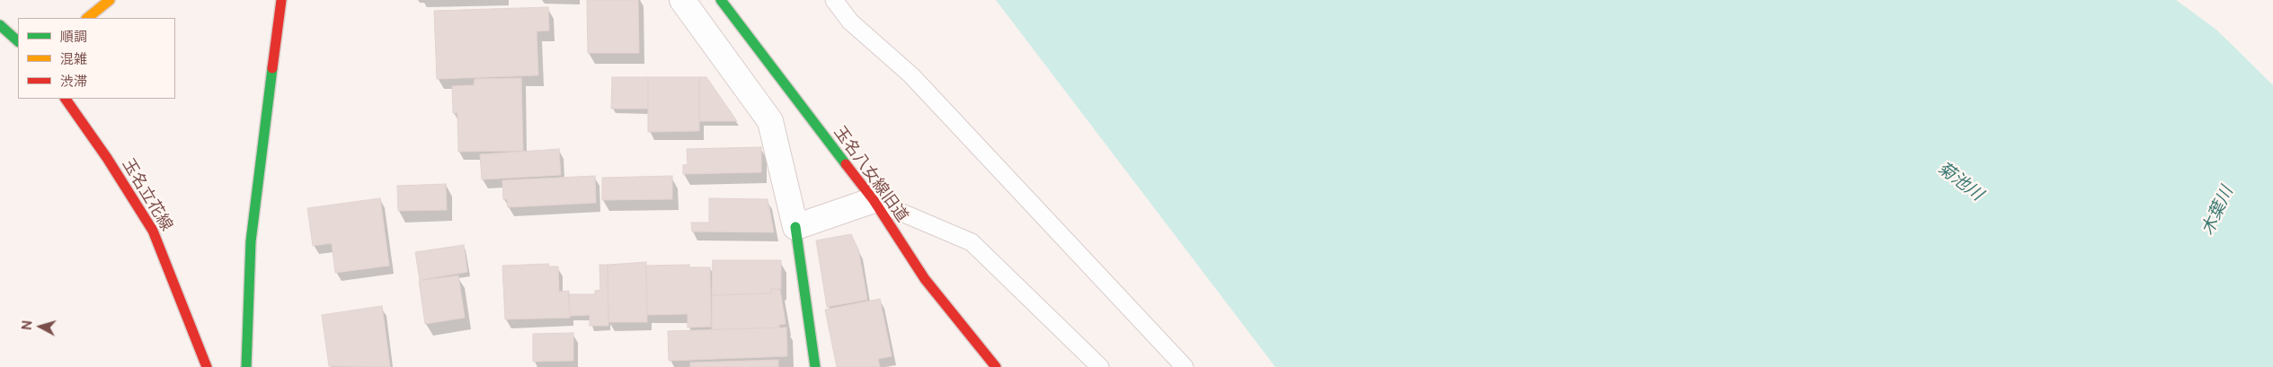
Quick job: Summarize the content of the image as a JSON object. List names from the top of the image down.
{
  "streets": {
    "street": ["玉名八女線旧道", "玉名立花線"]
  },
  "water": ["菊池川", "木葉川"],
  "legend": ["順調", "混雑", "渋滞"],
  "north": "left"
}
